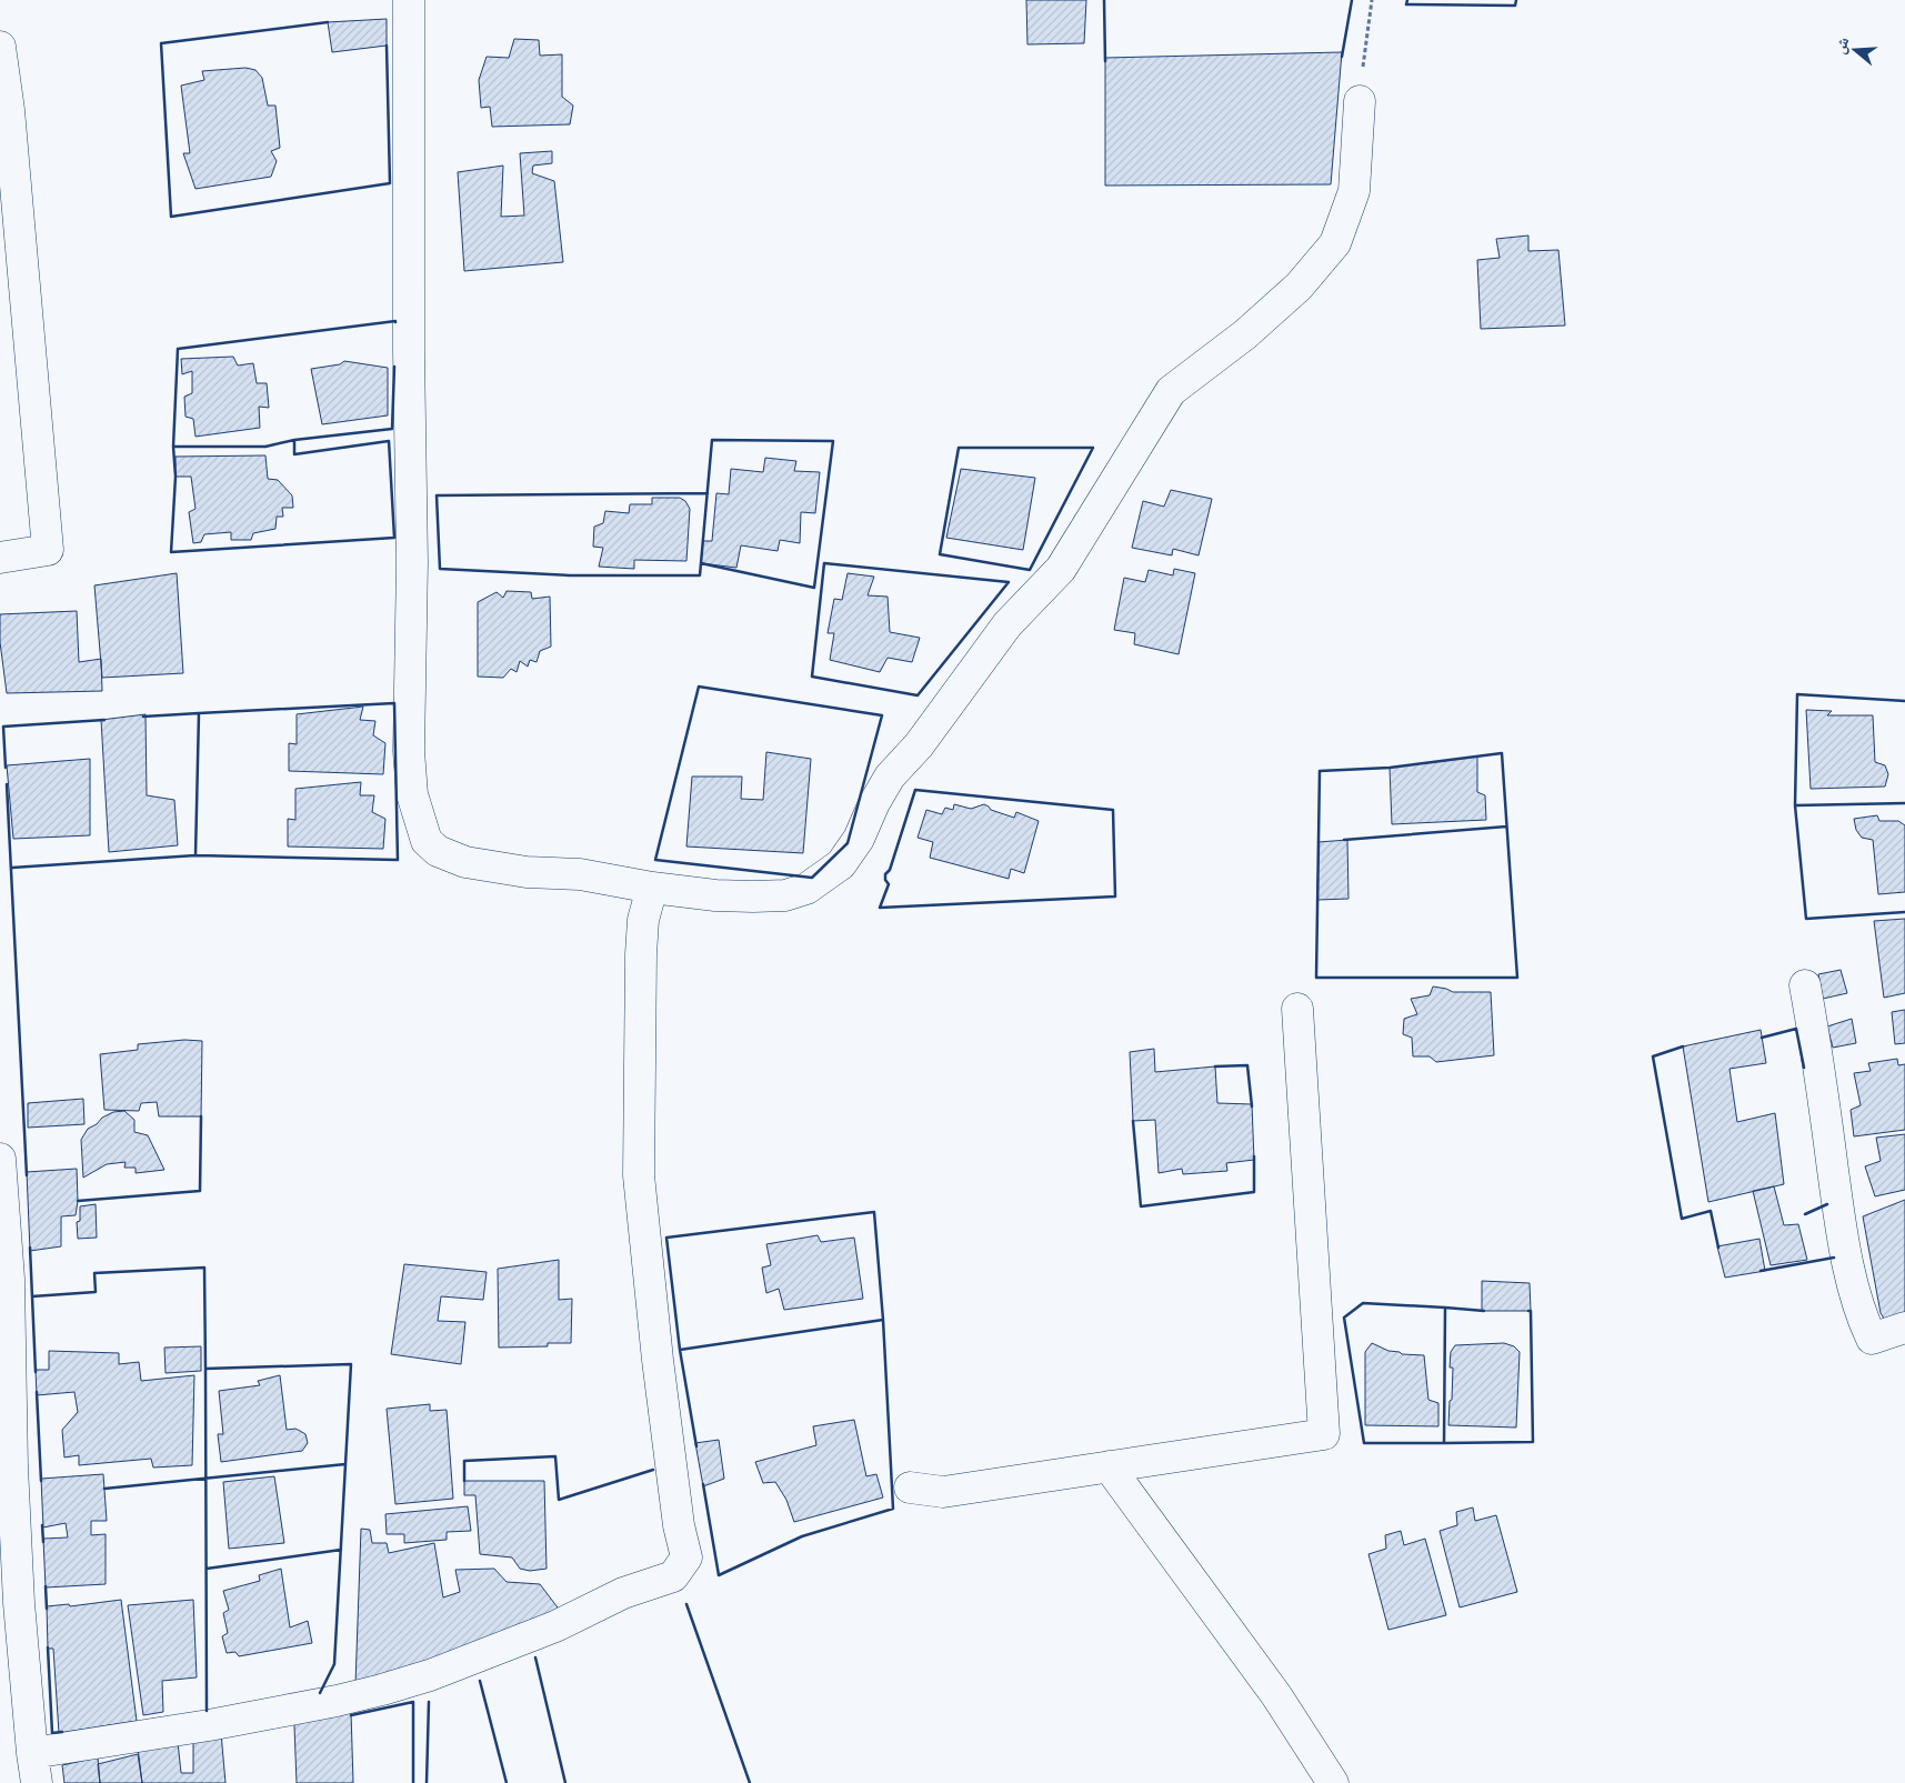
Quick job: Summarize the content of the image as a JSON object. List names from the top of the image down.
{
  "north": "left"
}
